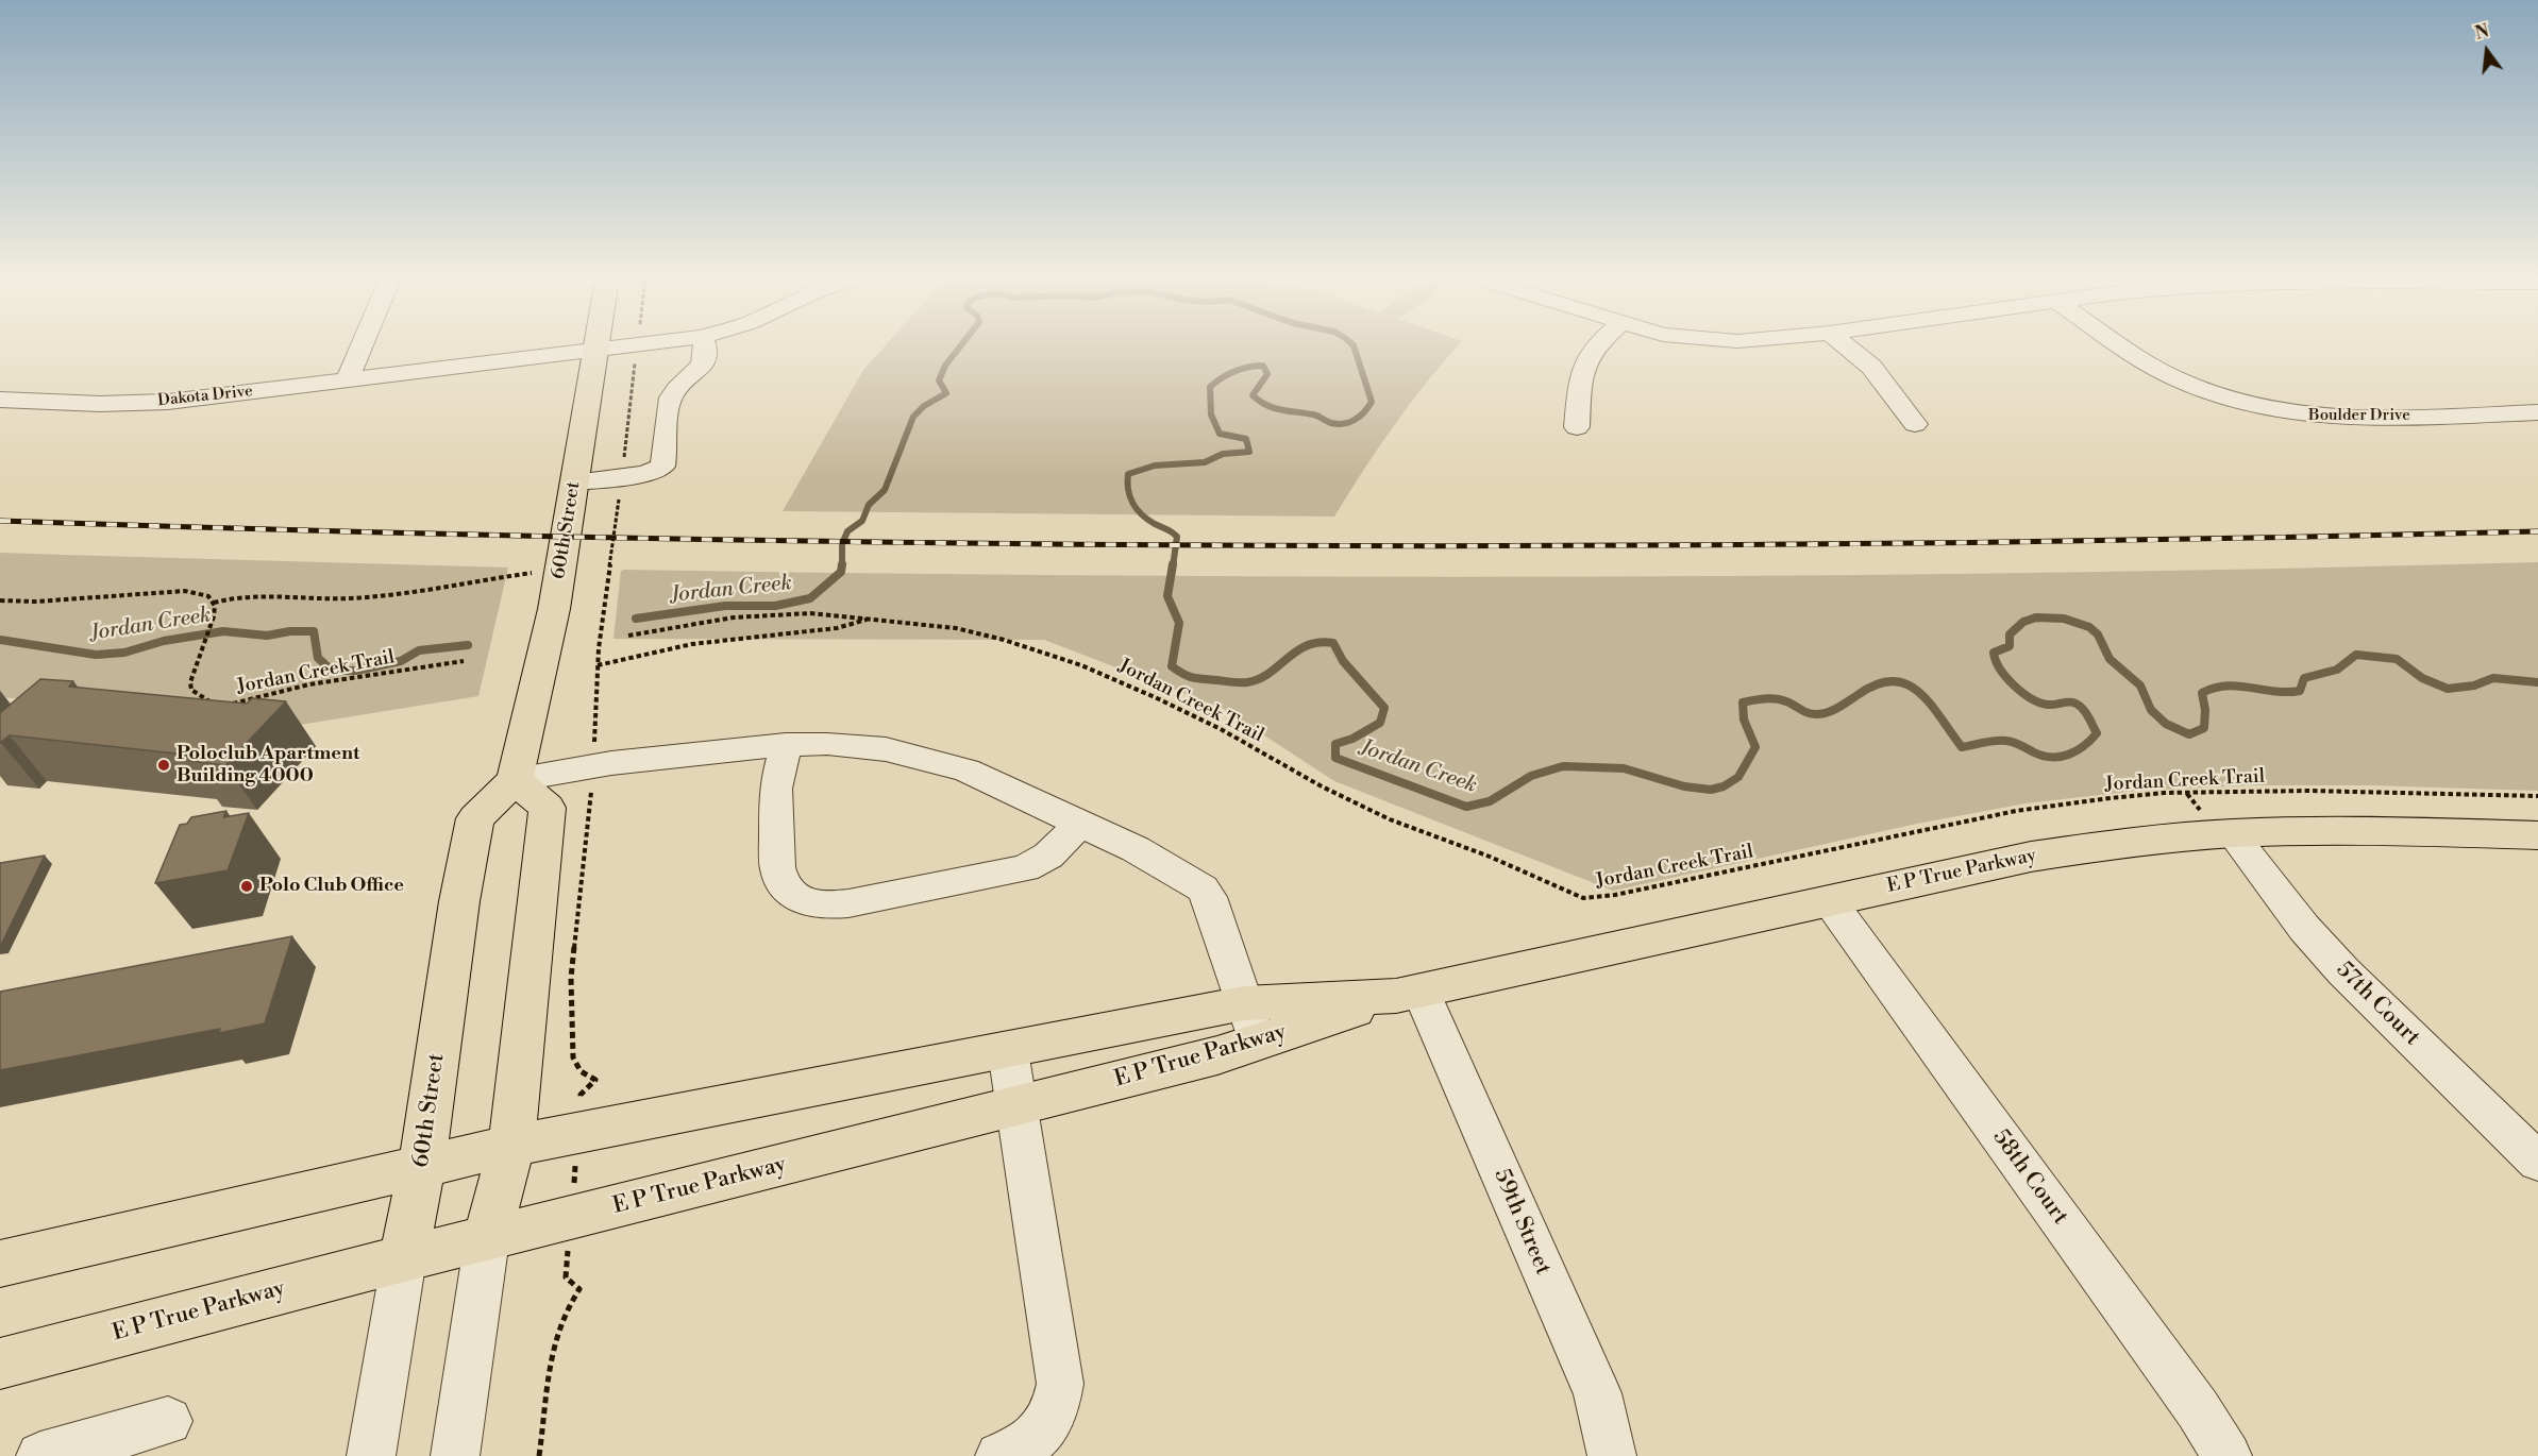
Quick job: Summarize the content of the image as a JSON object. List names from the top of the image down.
{
  "streets": {
    "main road": ["60th Street", "E P True Parkway"],
    "street": [
      "Dakota Drive",
      "Boulder Drive",
      "57th Court",
      "58th Court",
      "59th Street"
    ],
    "path": ["Jordan Creek Trail"]
  },
  "crossings": [
    ["Dakota Drive", "60th Street"],
    ["60th Street", "E P True Parkway"],
    ["E P True Parkway", "57th Court"],
    ["E P True Parkway", "58th Court"],
    ["E P True Parkway", "59th Street"]
  ],
  "water": ["Jordan Creek"],
  "places": ["Poloclub Apartment Building 4000", "Polo Club Office"],
  "north": "top"
}
